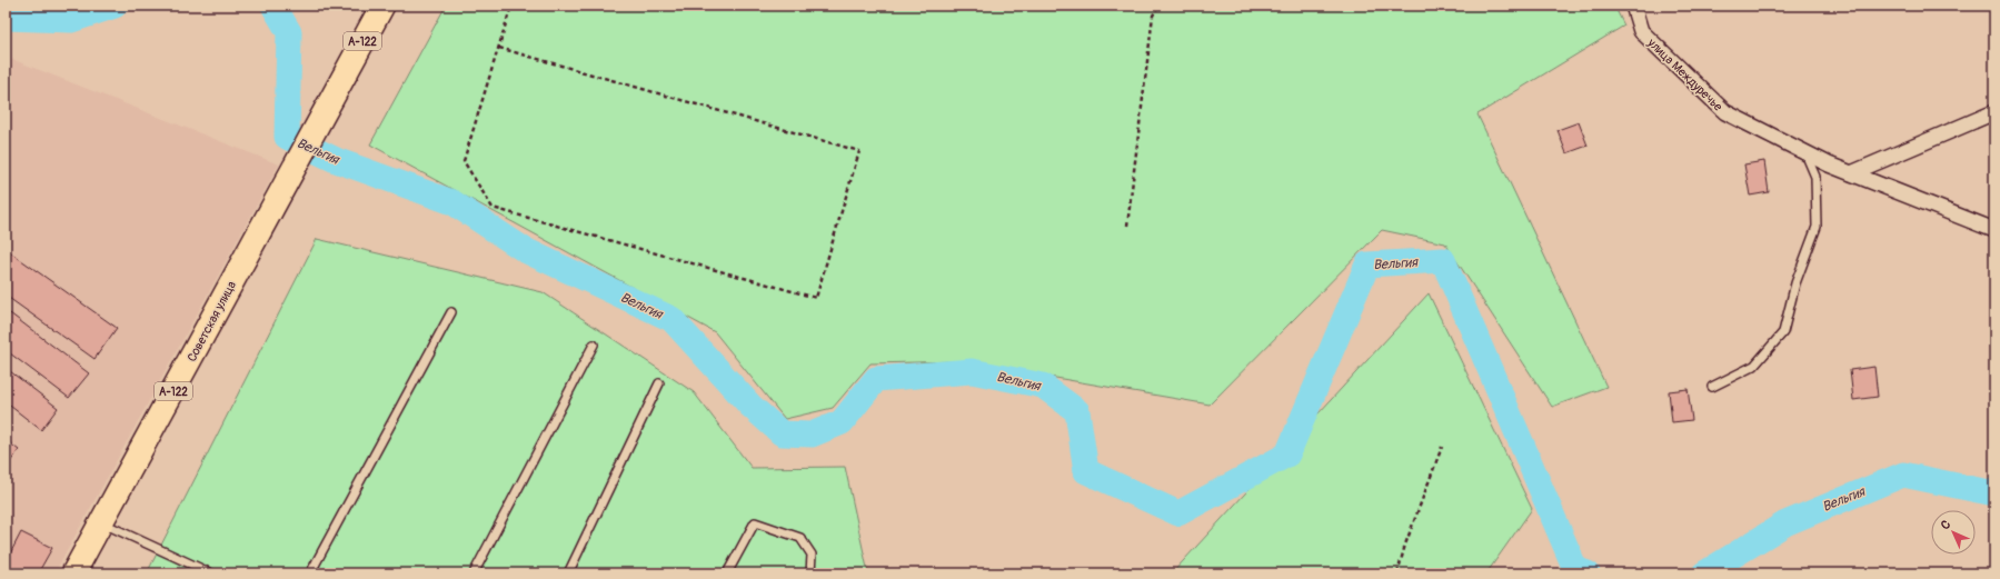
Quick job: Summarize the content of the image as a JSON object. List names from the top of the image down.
{
  "streets": {
    "main road": ["А-122", "Советская улица"],
    "street": ["улица Междуречье"]
  },
  "water": ["Вельгия"],
  "north": "top left"
}
